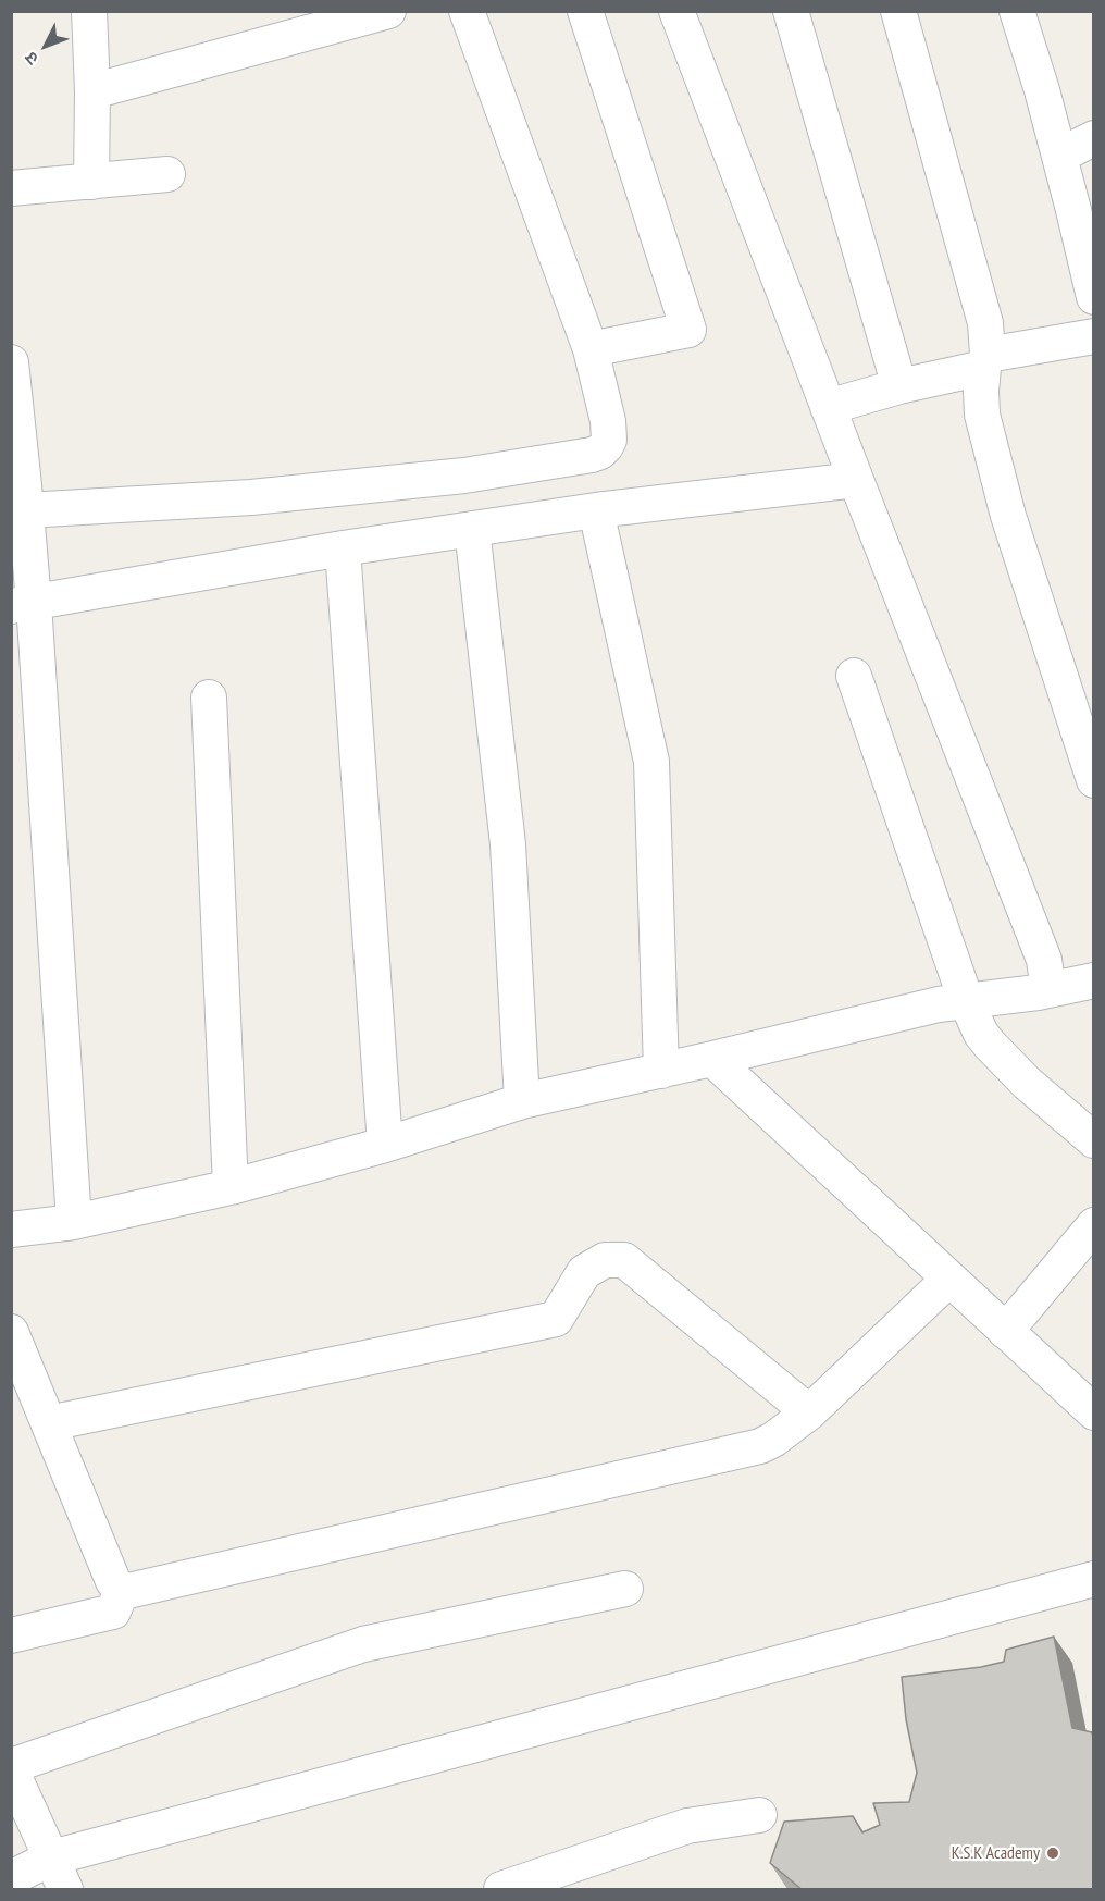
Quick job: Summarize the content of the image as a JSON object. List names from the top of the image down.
{
  "places": ["K.S.K Academy"],
  "north": "bottom left"
}
